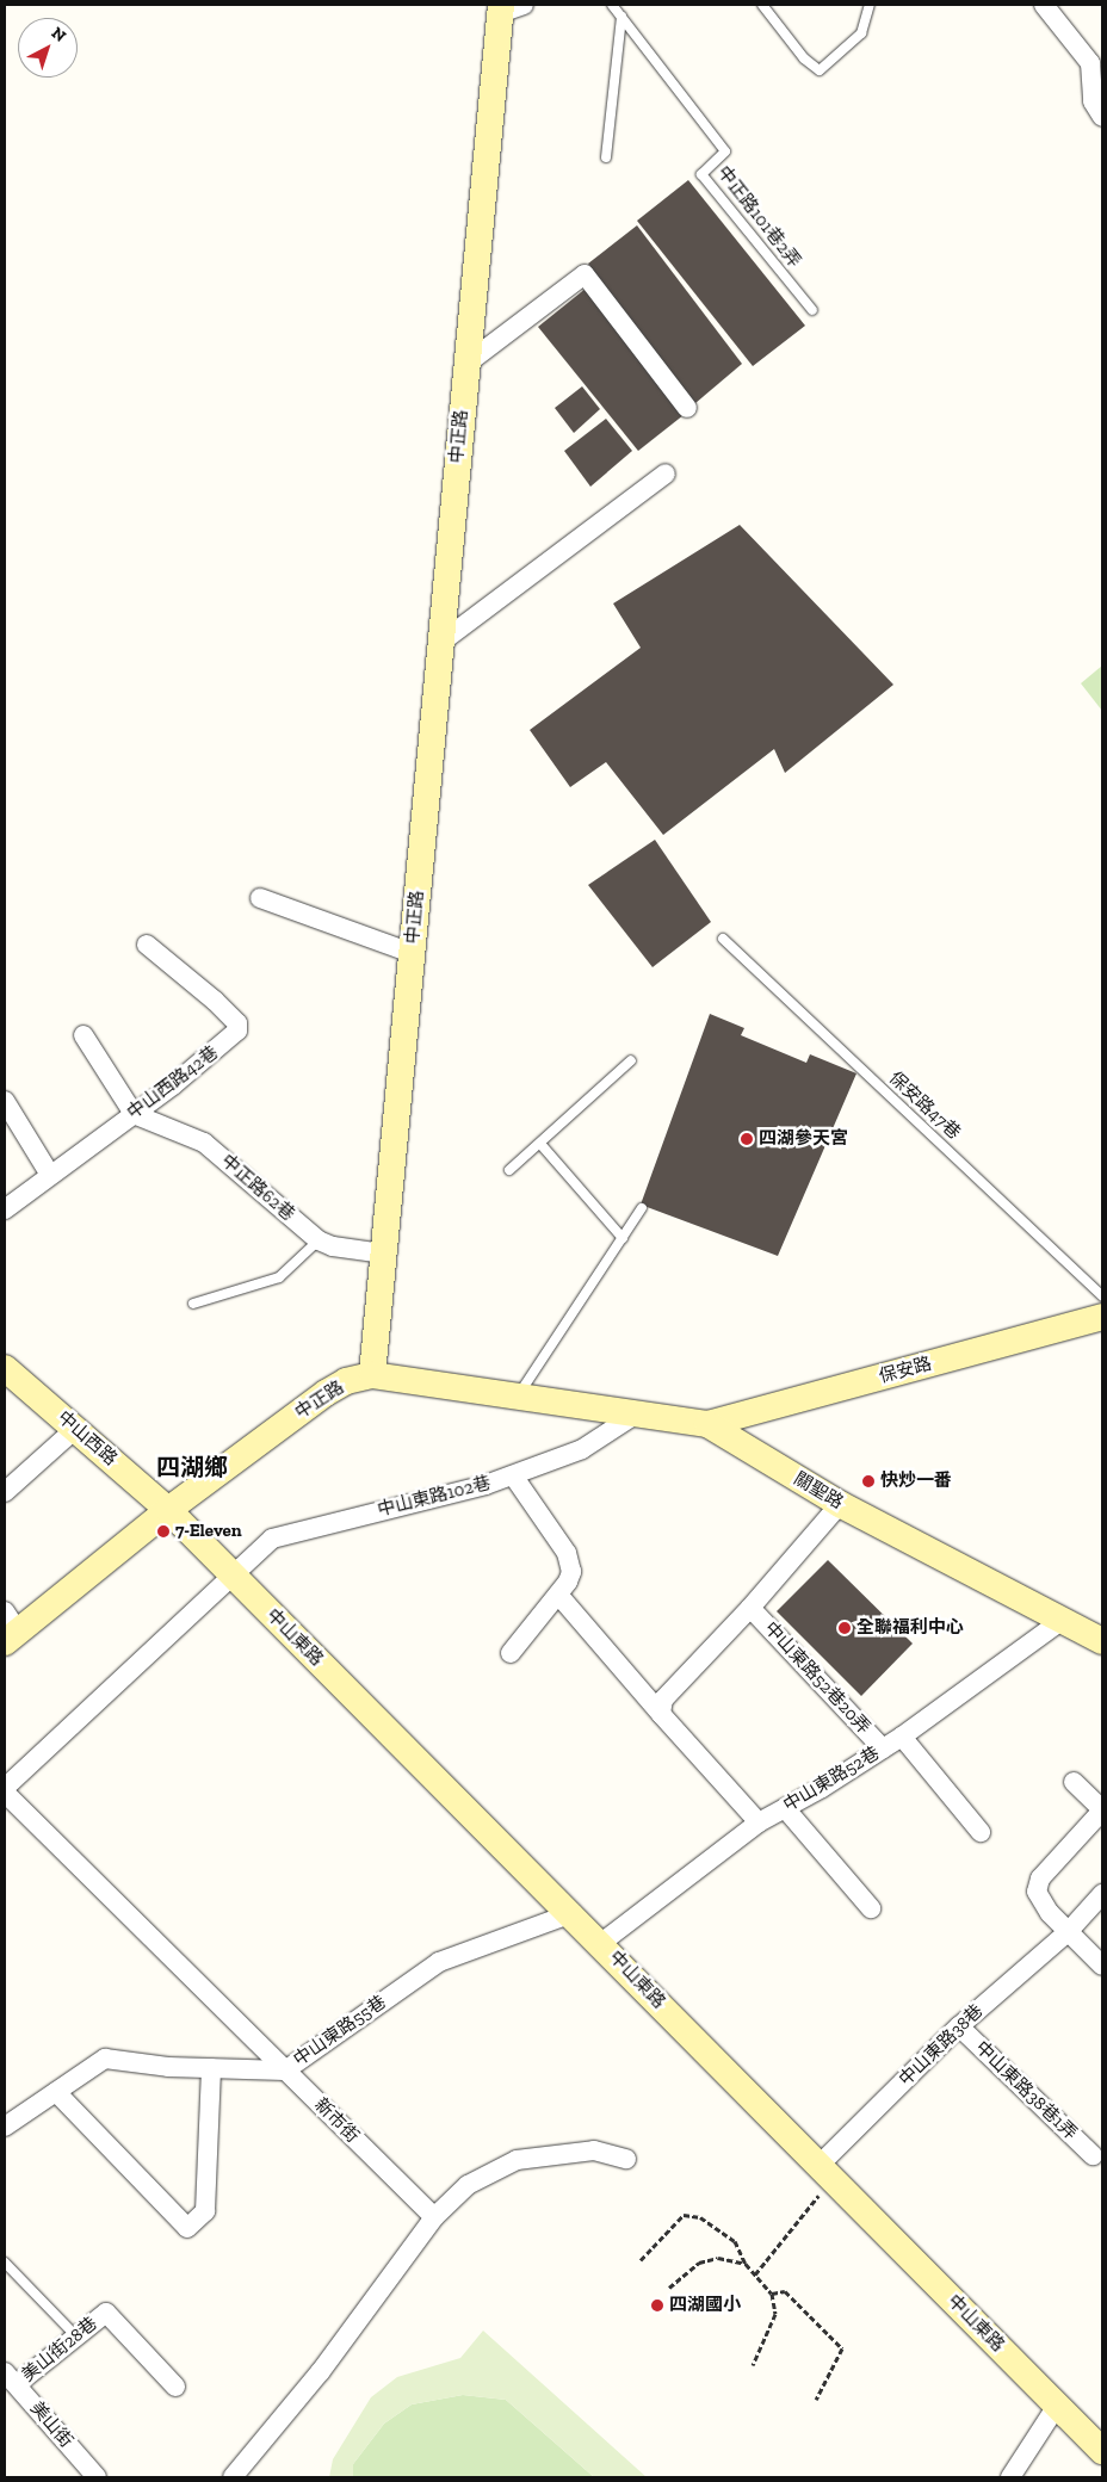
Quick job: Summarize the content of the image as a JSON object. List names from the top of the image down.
{
  "streets": {
    "main road": [
      "中正路",
      "保安路",
      "中山西路",
      "關聖路",
      "中山東路"
    ],
    "street": [
      "中山西路42巷",
      "中正路62巷",
      "中山東路102巷",
      "中山東路52巷20弄",
      "中山東路52巷",
      "中山東路55巷",
      "中山東路38巷",
      "中山東路38巷1弄",
      "新市街",
      "美山街28巷",
      "美山街"
    ],
    "lane": ["中正路101巷2弄", "保安路47巷"]
  },
  "crossings": [
    ["中正路", "中正路62巷"],
    ["中正路", "中山西路"],
    ["中正路", "關聖路"],
    ["中正路", "中山東路"],
    ["中山西路42巷", "中正路62巷"],
    ["保安路", "關聖路"],
    ["中山西路", "中山東路"],
    ["關聖路", "中山東路102巷"],
    ["關聖路", "中山東路52巷20弄"],
    ["關聖路", "中山東路52巷"],
    ["中山東路102巷", "中山東路"],
    ["中山東路", "中山東路52巷"],
    ["中山東路", "中山東路55巷"],
    ["中山東路", "中山東路38巷"],
    ["中山東路52巷20弄", "中山東路52巷"],
    ["中山東路55巷", "新市街"],
    ["中山東路38巷", "中山東路38巷1弄"],
    ["美山街28巷", "美山街"]
  ],
  "districts": ["四湖鄉"],
  "places": [
    "四湖參天宮",
    "快炒一番",
    "7-Eleven",
    "全聯福利中心",
    "四湖國小"
  ],
  "north": "top right"
}
